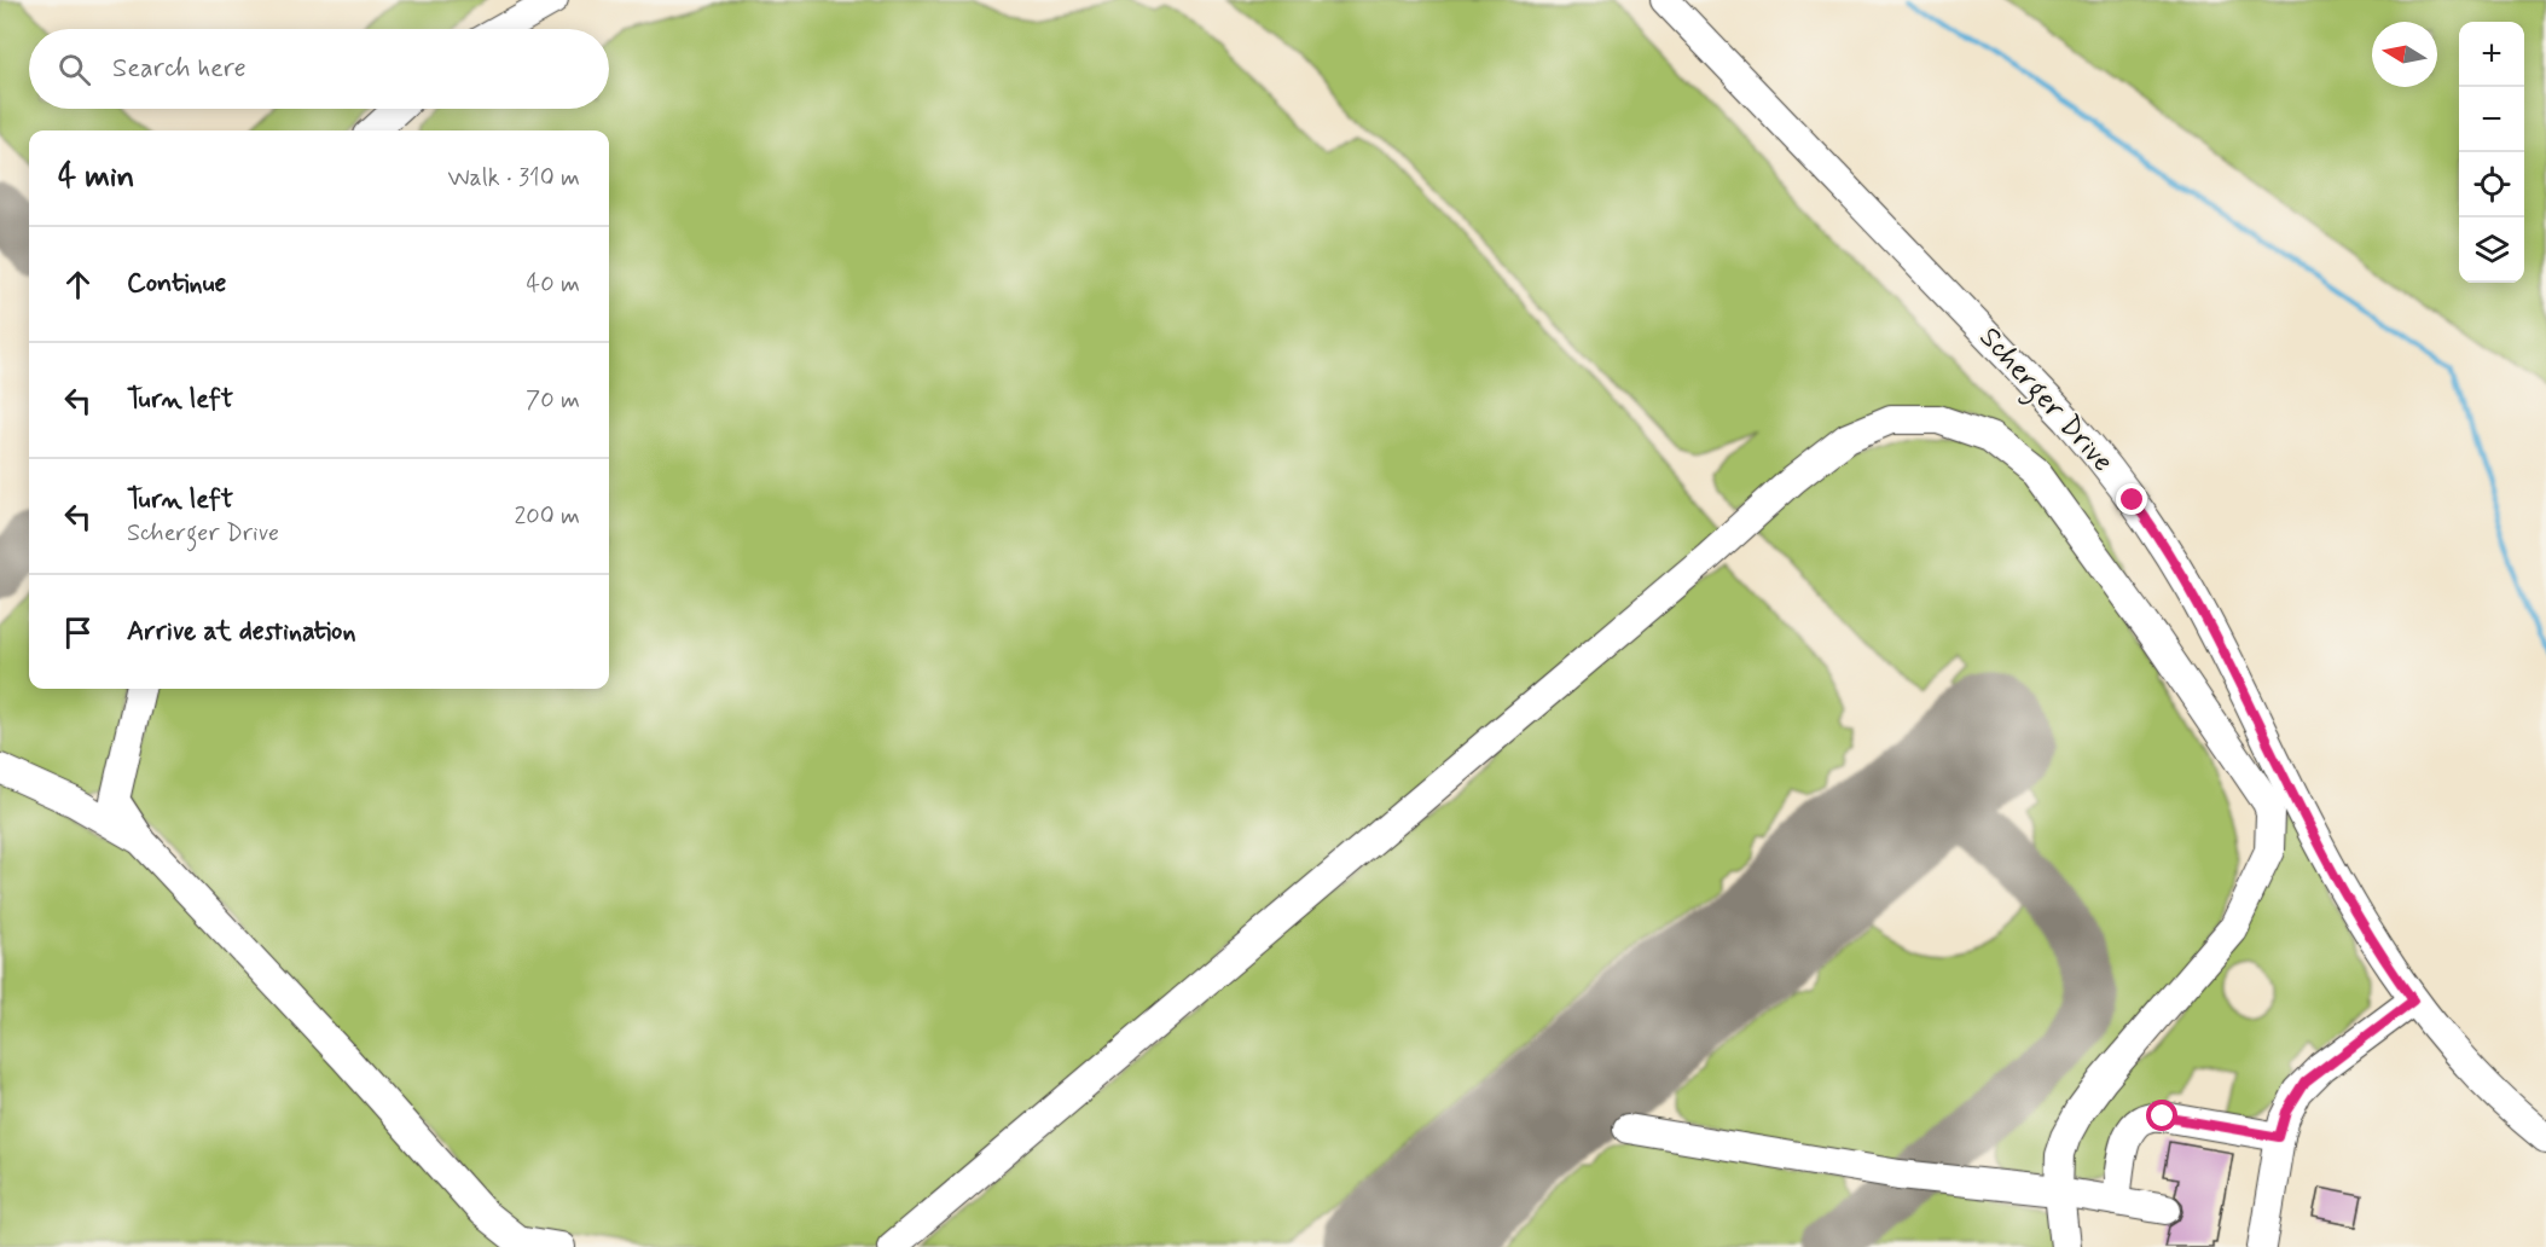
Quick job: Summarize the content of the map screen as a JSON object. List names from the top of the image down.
{
  "streets": {
    "street": ["Scherger Drive"]
  },
  "north": "left",
  "page": {
    "map_buttons": ["+", "−"],
    "search": "Search here",
    "heading": ["4 min", "Walk · 310 m"],
    "list": [
      ["Continue", "40 m"],
      ["Turn left", "70 m"],
      ["Turn left", "Scherger Drive", "200 m"],
      "Arrive at destination"
    ]
  }
}
